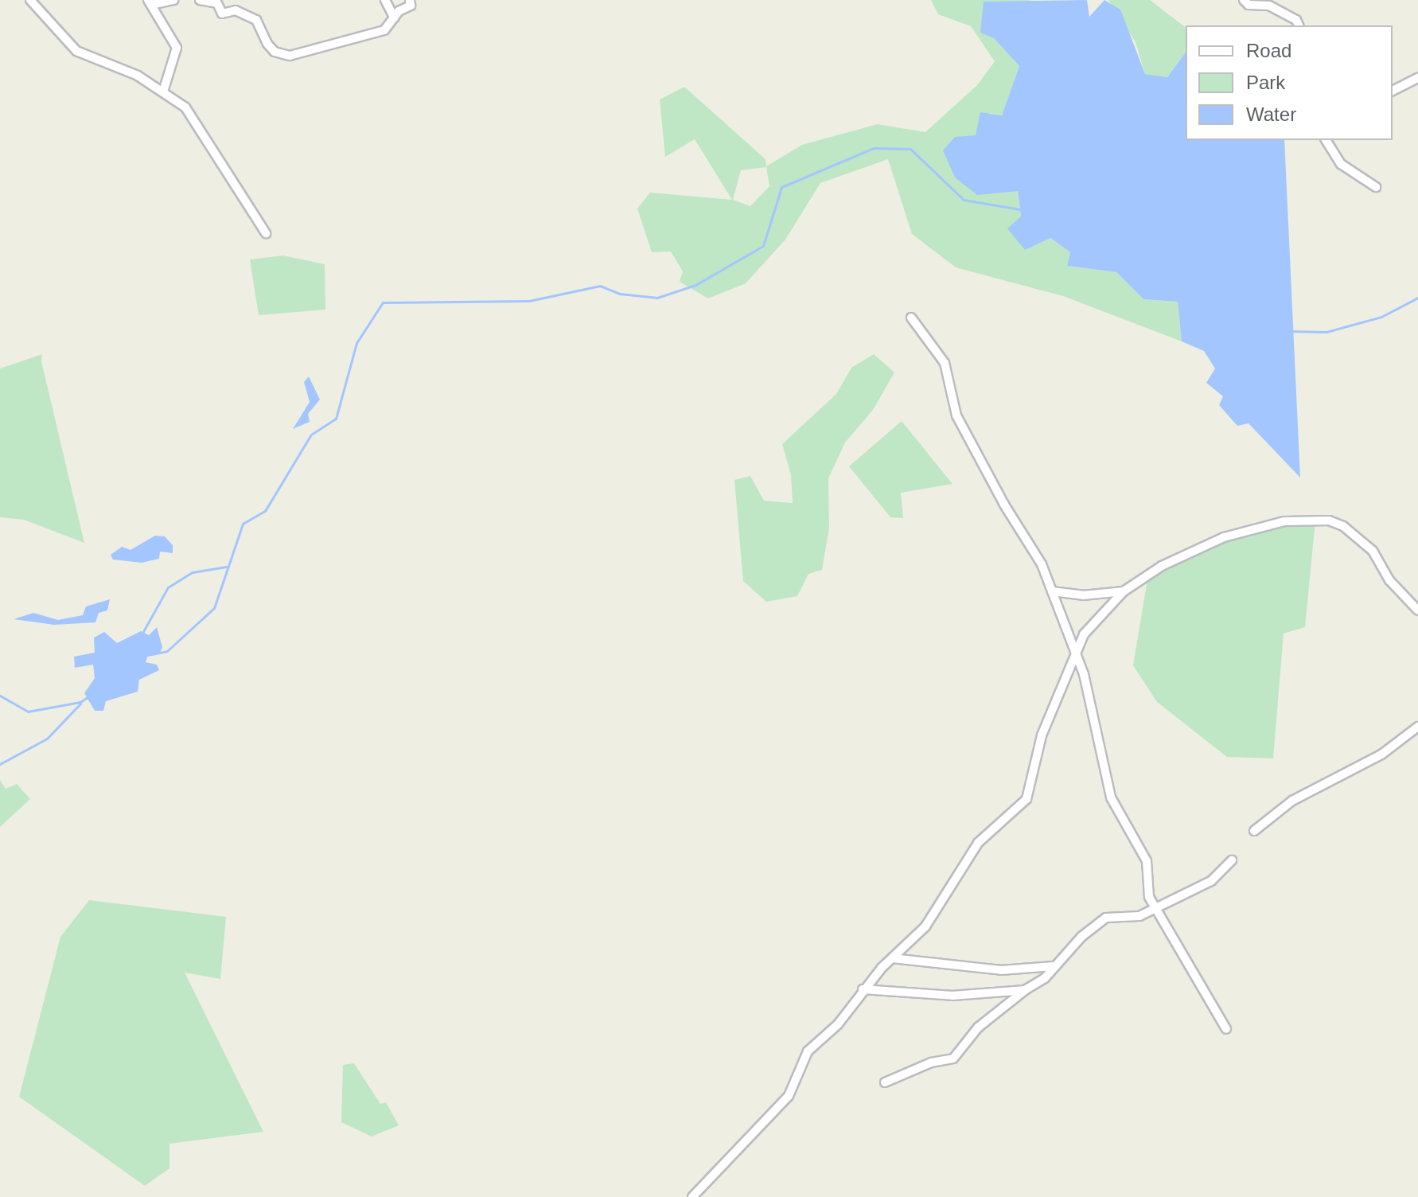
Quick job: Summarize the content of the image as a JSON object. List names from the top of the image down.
{
  "legend": ["Road", "Park", "Water"]
}
